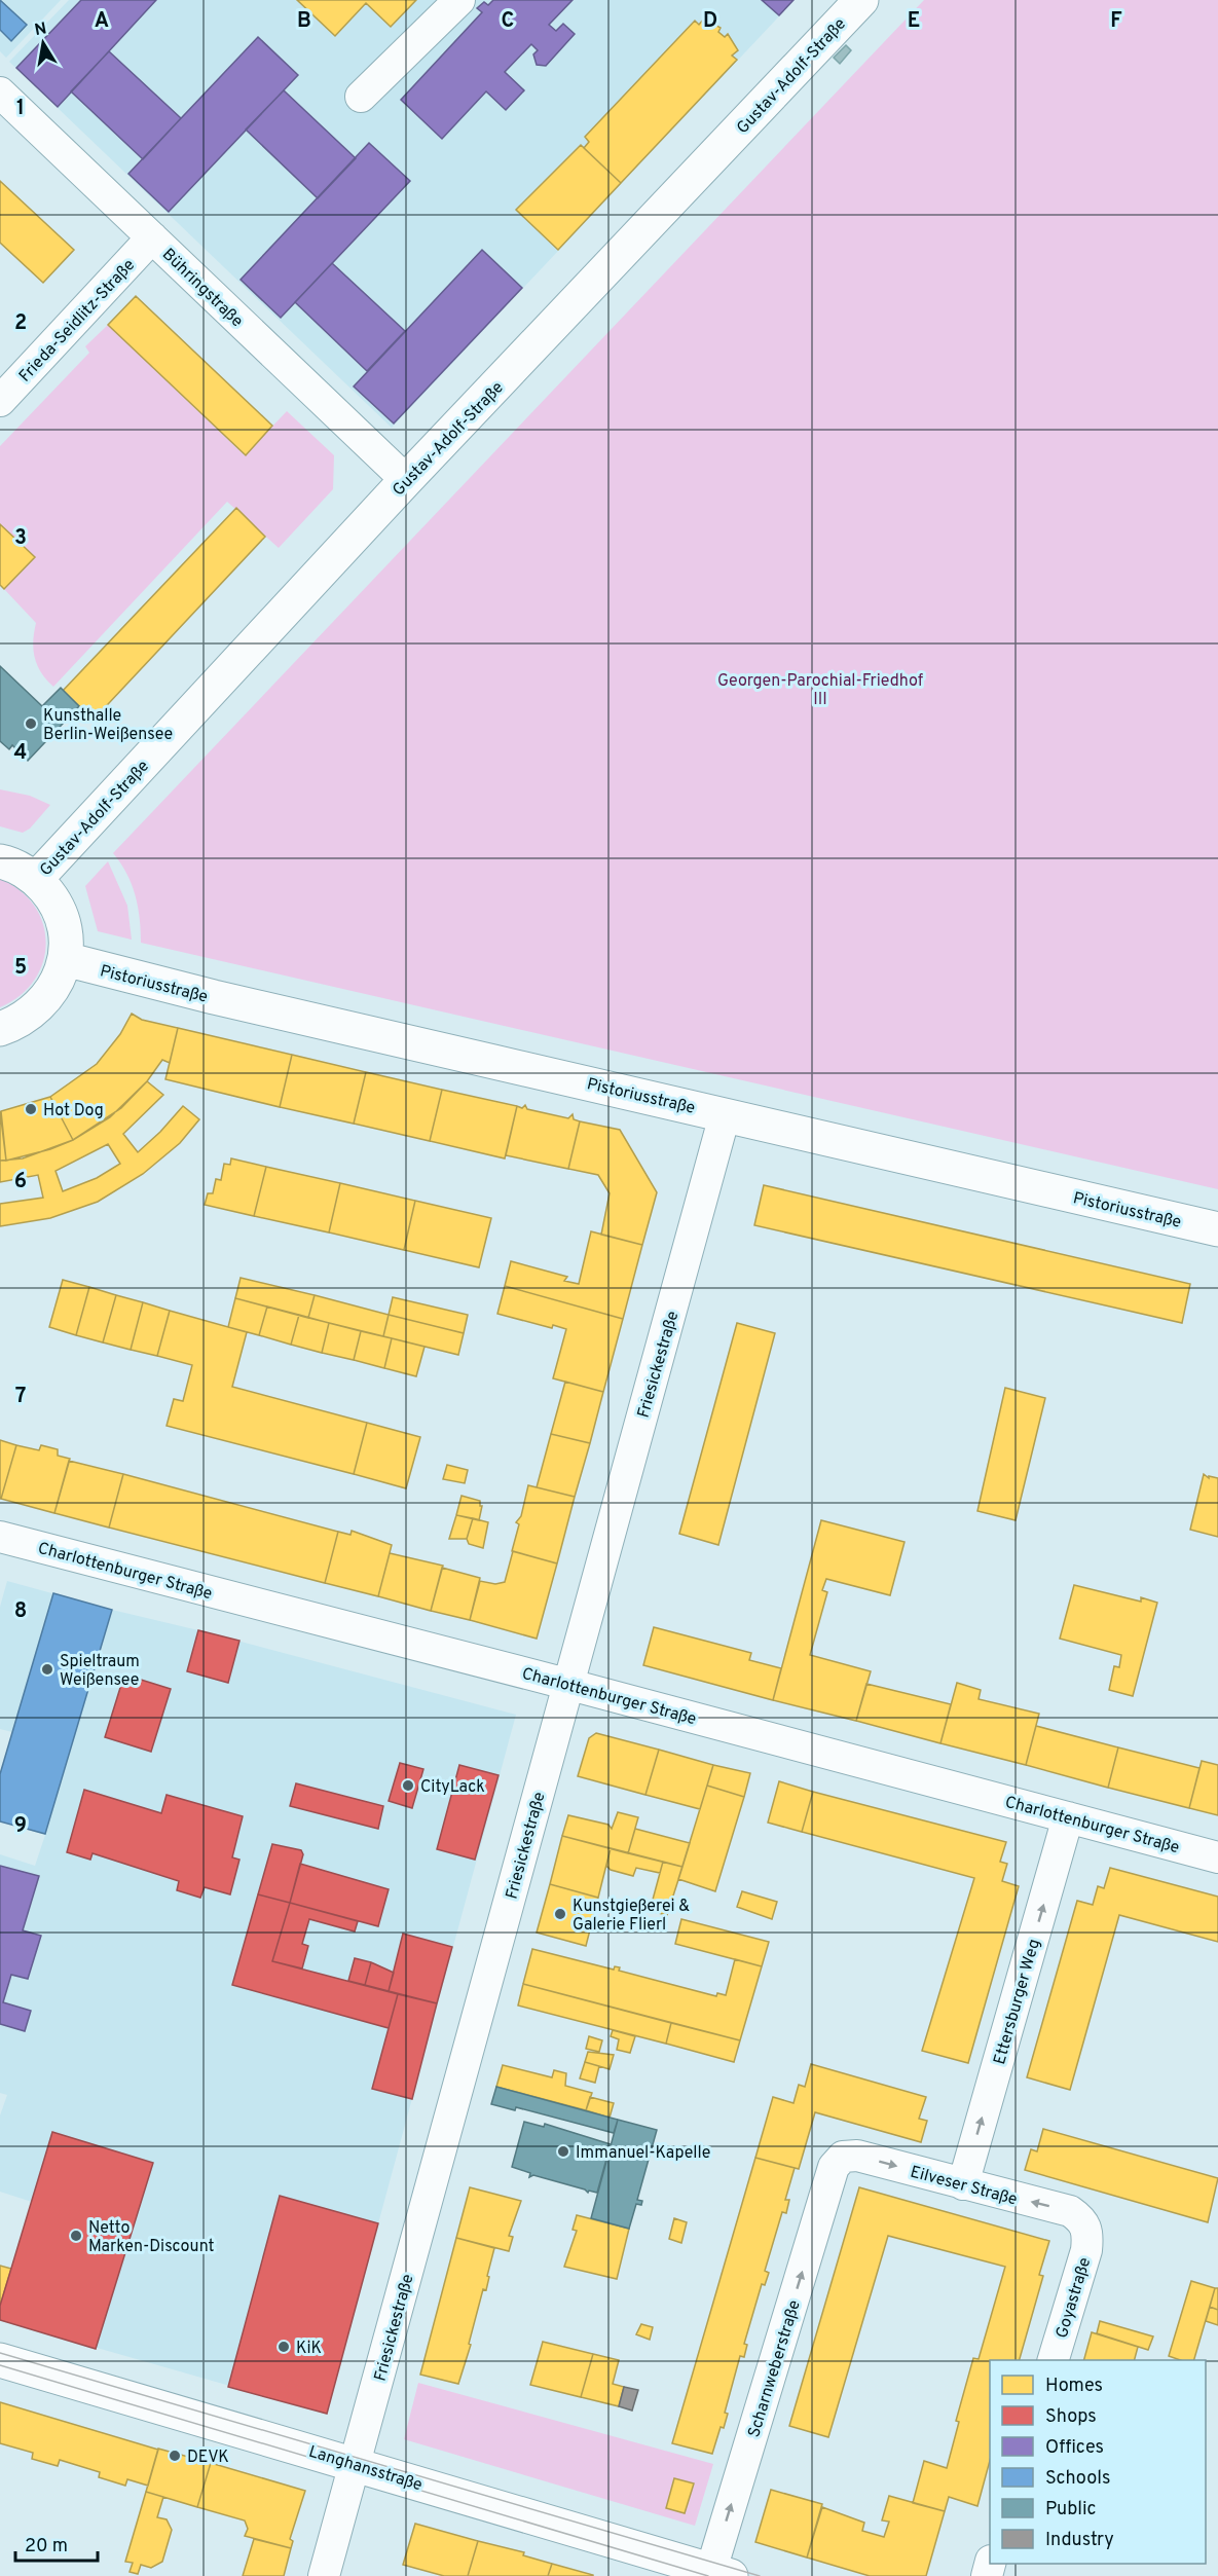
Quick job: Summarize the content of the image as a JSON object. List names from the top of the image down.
{
  "streets": {
    "street": [
      "Gustav-Adolf-Straße",
      "Bühringstraße",
      "Frieda-Seidlitz-Straße",
      "Pistoriusstraße",
      "Friesickestraße",
      "Charlottenburger Straße",
      "Ettersburger Weg",
      "Eilveser Straße",
      "Goyastraße",
      "Scharnweberstraße",
      "Langhansstraße"
    ]
  },
  "crossings": [
    ["Gustav-Adolf-Straße", "Bühringstraße"],
    ["Bühringstraße", "Frieda-Seidlitz-Straße"],
    ["Pistoriusstraße", "Friesickestraße"],
    ["Friesickestraße", "Charlottenburger Straße"],
    ["Friesickestraße", "Langhansstraße"],
    ["Charlottenburger Straße", "Ettersburger Weg"],
    ["Ettersburger Weg", "Eilveser Straße"],
    ["Eilveser Straße", "Goyastraße"],
    ["Eilveser Straße", "Scharnweberstraße"],
    ["Scharnweberstraße", "Langhansstraße"]
  ],
  "one_way": ["Ettersburger Weg", "Scharnweberstraße"],
  "parks": ["Georgen-Parochial-Friedhof III"],
  "places": [
    "Kunsthalle Berlin-Weißensee",
    "Hot Dog",
    "Spieltraum Weißensee",
    "CityLack",
    "Kunstgießerei & Galerie Flierl",
    "Immanuel-Kapelle",
    "Netto Marken-Discount",
    "KiK",
    "DEVK"
  ],
  "legend": [
    "Homes",
    "Shops",
    "Offices",
    "Schools",
    "Public",
    "Industry"
  ],
  "scale_bar": "20 m",
  "north": "top",
  "grid": {
    "columns": [
      "A",
      "B",
      "C",
      "D",
      "E",
      "F"
    ],
    "rows": [
      "1",
      "2",
      "3",
      "4",
      "5",
      "6",
      "7",
      "8",
      "9"
    ]
  }
}
